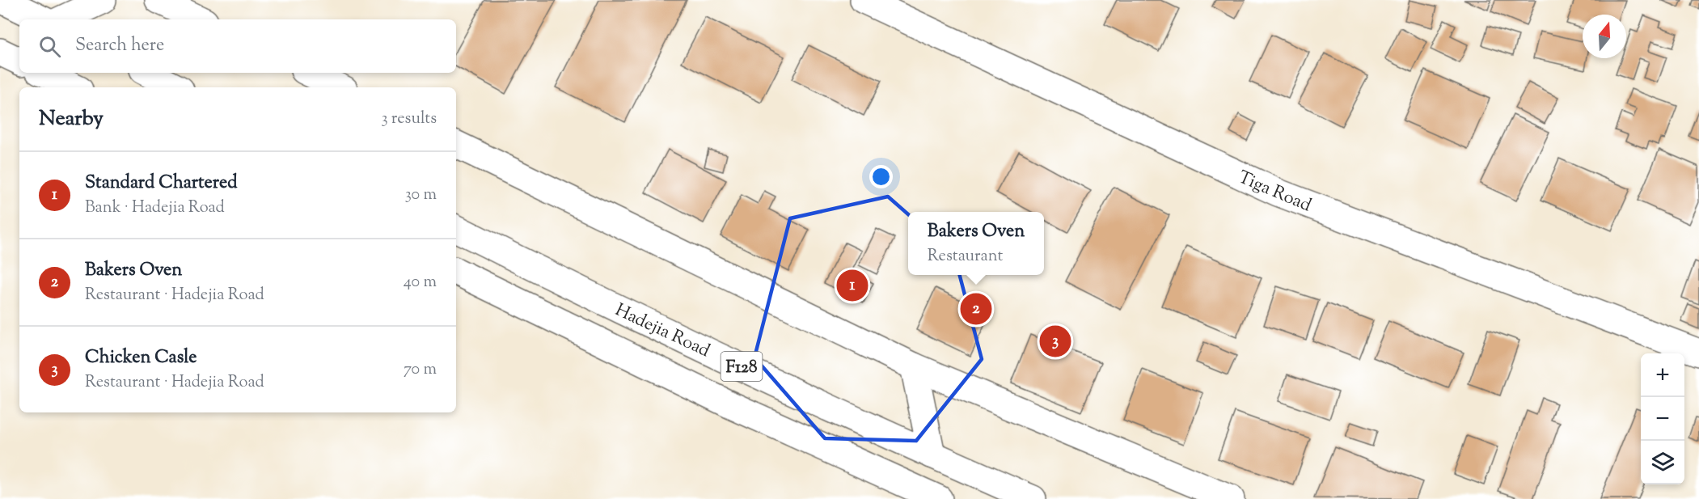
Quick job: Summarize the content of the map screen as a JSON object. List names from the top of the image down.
{
  "streets": {
    "main road": ["Tiga Road", "Hadejia Road", "F128"]
  },
  "north": "top",
  "page": {
    "search": "Search here",
    "heading": ["Nearby", "3 results"],
    "list": [
      {
        "mark": "1",
        "name": "Standard Chartered",
        "note": "Bank · Hadejia Road",
        "value": "30 m"
      },
      {
        "mark": "2",
        "name": "Bakers Oven",
        "note": "Restaurant · Hadejia Road",
        "value": "40 m"
      },
      {
        "mark": "3",
        "name": "Chicken Casle",
        "note": "Restaurant · Hadejia Road",
        "value": "70 m"
      }
    ],
    "popup": ["Bakers Oven", "Restaurant"],
    "pins": ["1", "2", "3"],
    "map_buttons": ["+", "−"]
  }
}
